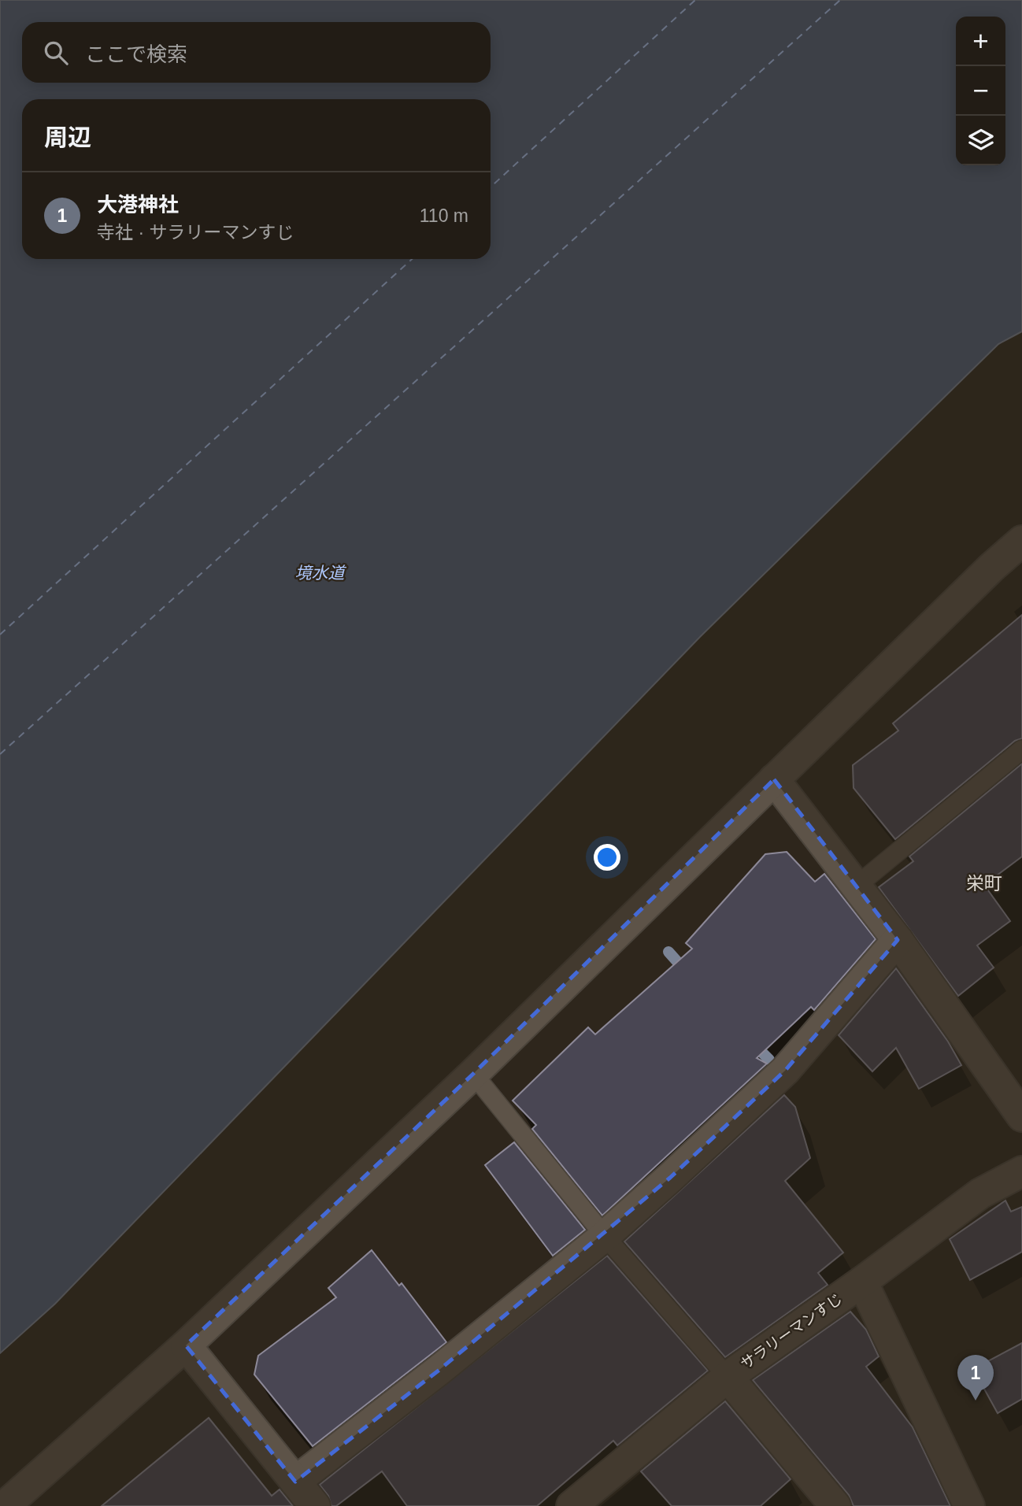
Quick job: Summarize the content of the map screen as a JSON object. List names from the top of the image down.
{
  "streets": {
    "street": ["サラリーマンすじ"]
  },
  "districts": ["栄町"],
  "water": ["境水道"],
  "page": {
    "map_buttons": ["+", "−"],
    "search": "ここで検索",
    "heading": "周辺",
    "list": [
      {
        "mark": "1",
        "name": "大港神社",
        "note": "寺社 · サラリーマンすじ",
        "value": "110 m"
      }
    ],
    "pins": "1"
  }
}
